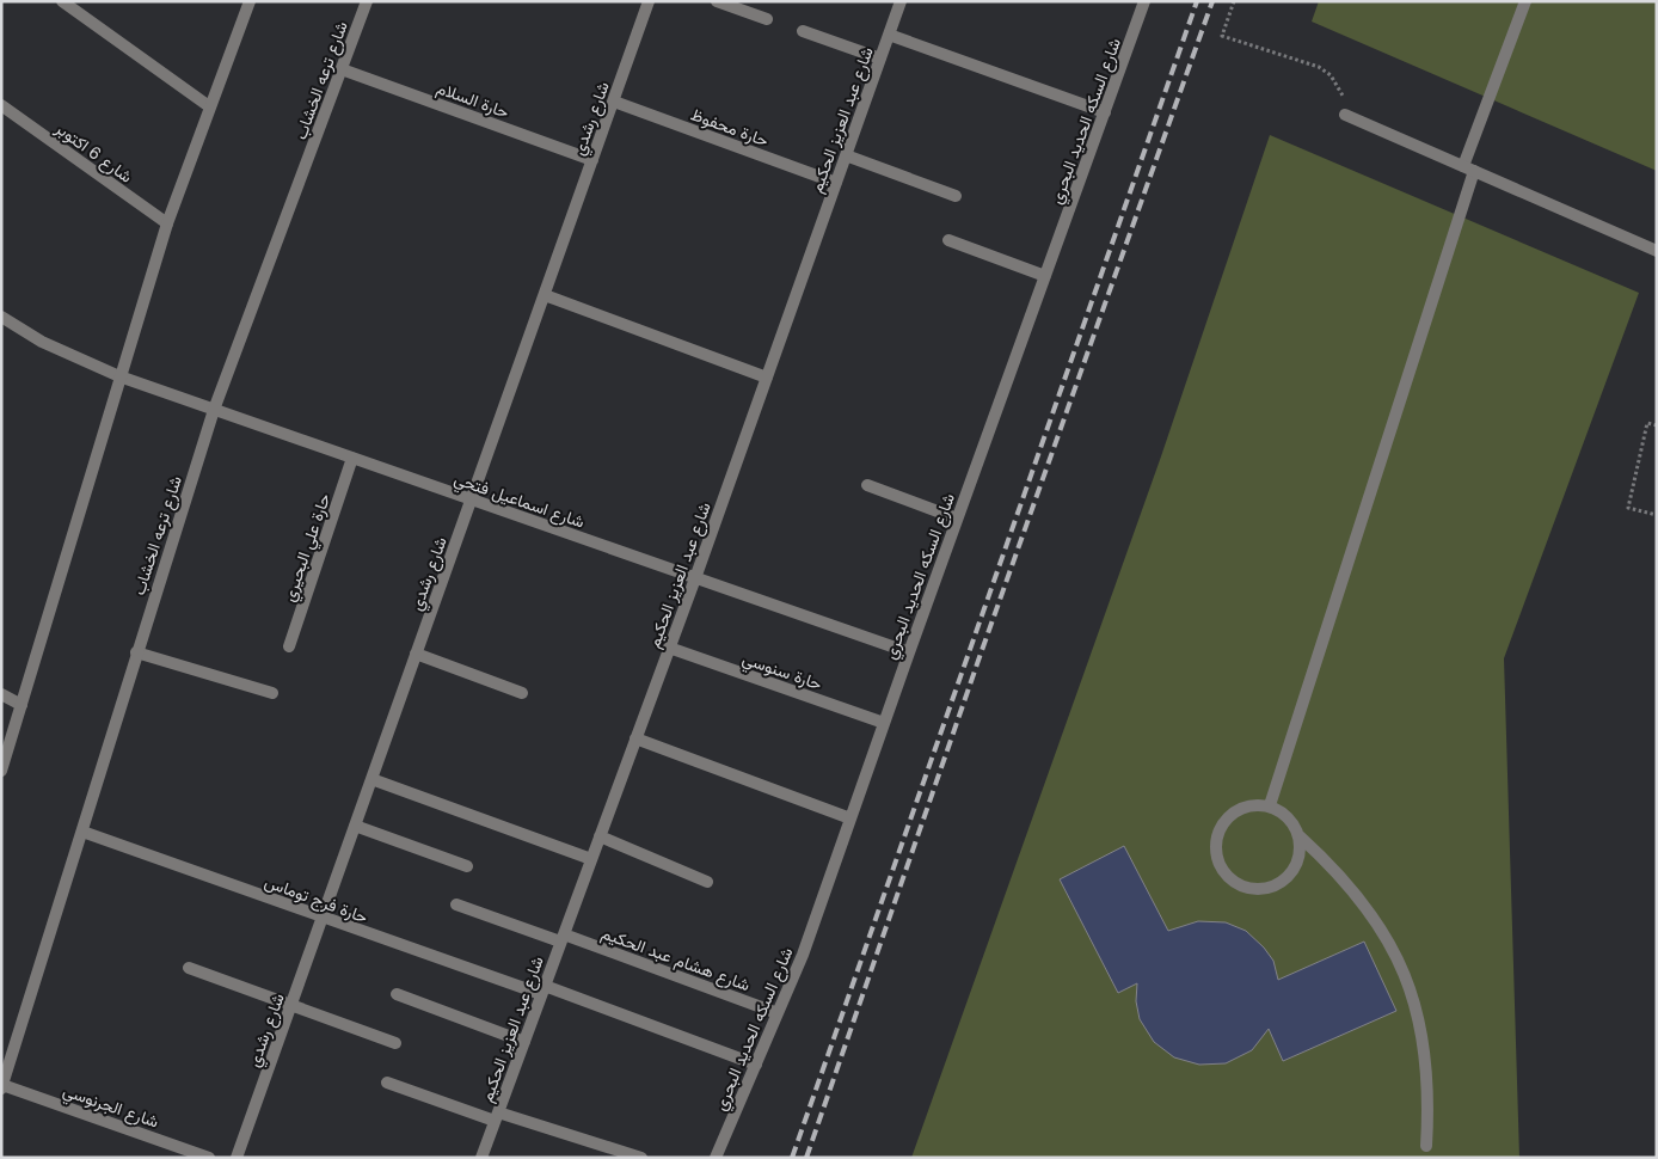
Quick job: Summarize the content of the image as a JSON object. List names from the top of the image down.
{
  "streets": {
    "street": [
      "شارع ترعه الخشاب",
      "حارة السلام",
      "شارع رشدي",
      "شارع عبد العزيز الحكيم",
      "شارع السكه الحديد البحري",
      "حارة محفوظ",
      "شارع 6 اكتوبر",
      "شارع اسماعيل فتحي",
      "حارة علي البحيري",
      "حارة سنوسي",
      "حارة فرج توماس",
      "شارع هشام عبد الحكيم",
      "شارع الجرنوسي"
    ]
  },
  "crossings": [
    ["شارع ترعه الخشاب", "حارة السلام"],
    ["شارع ترعه الخشاب", "شارع اسماعيل فتحي"],
    ["شارع ترعه الخشاب", "حارة فرج توماس"],
    ["شارع ترعه الخشاب", "شارع الجرنوسي"],
    ["حارة السلام", "شارع رشدي"],
    ["شارع رشدي", "حارة محفوظ"],
    ["شارع رشدي", "شارع اسماعيل فتحي"],
    ["شارع رشدي", "حارة فرج توماس"],
    ["شارع عبد العزيز الحكيم", "حارة محفوظ"],
    ["شارع عبد العزيز الحكيم", "شارع اسماعيل فتحي"],
    ["شارع عبد العزيز الحكيم", "حارة سنوسي"],
    ["شارع عبد العزيز الحكيم", "حارة فرج توماس"],
    ["شارع عبد العزيز الحكيم", "شارع هشام عبد الحكيم"],
    ["شارع السكه الحديد البحري", "شارع اسماعيل فتحي"],
    ["شارع السكه الحديد البحري", "حارة سنوسي"],
    ["شارع السكه الحديد البحري", "حارة فرج توماس"],
    ["شارع السكه الحديد البحري", "شارع هشام عبد الحكيم"],
    ["شارع اسماعيل فتحي", "حارة علي البحيري"]
  ]
}
